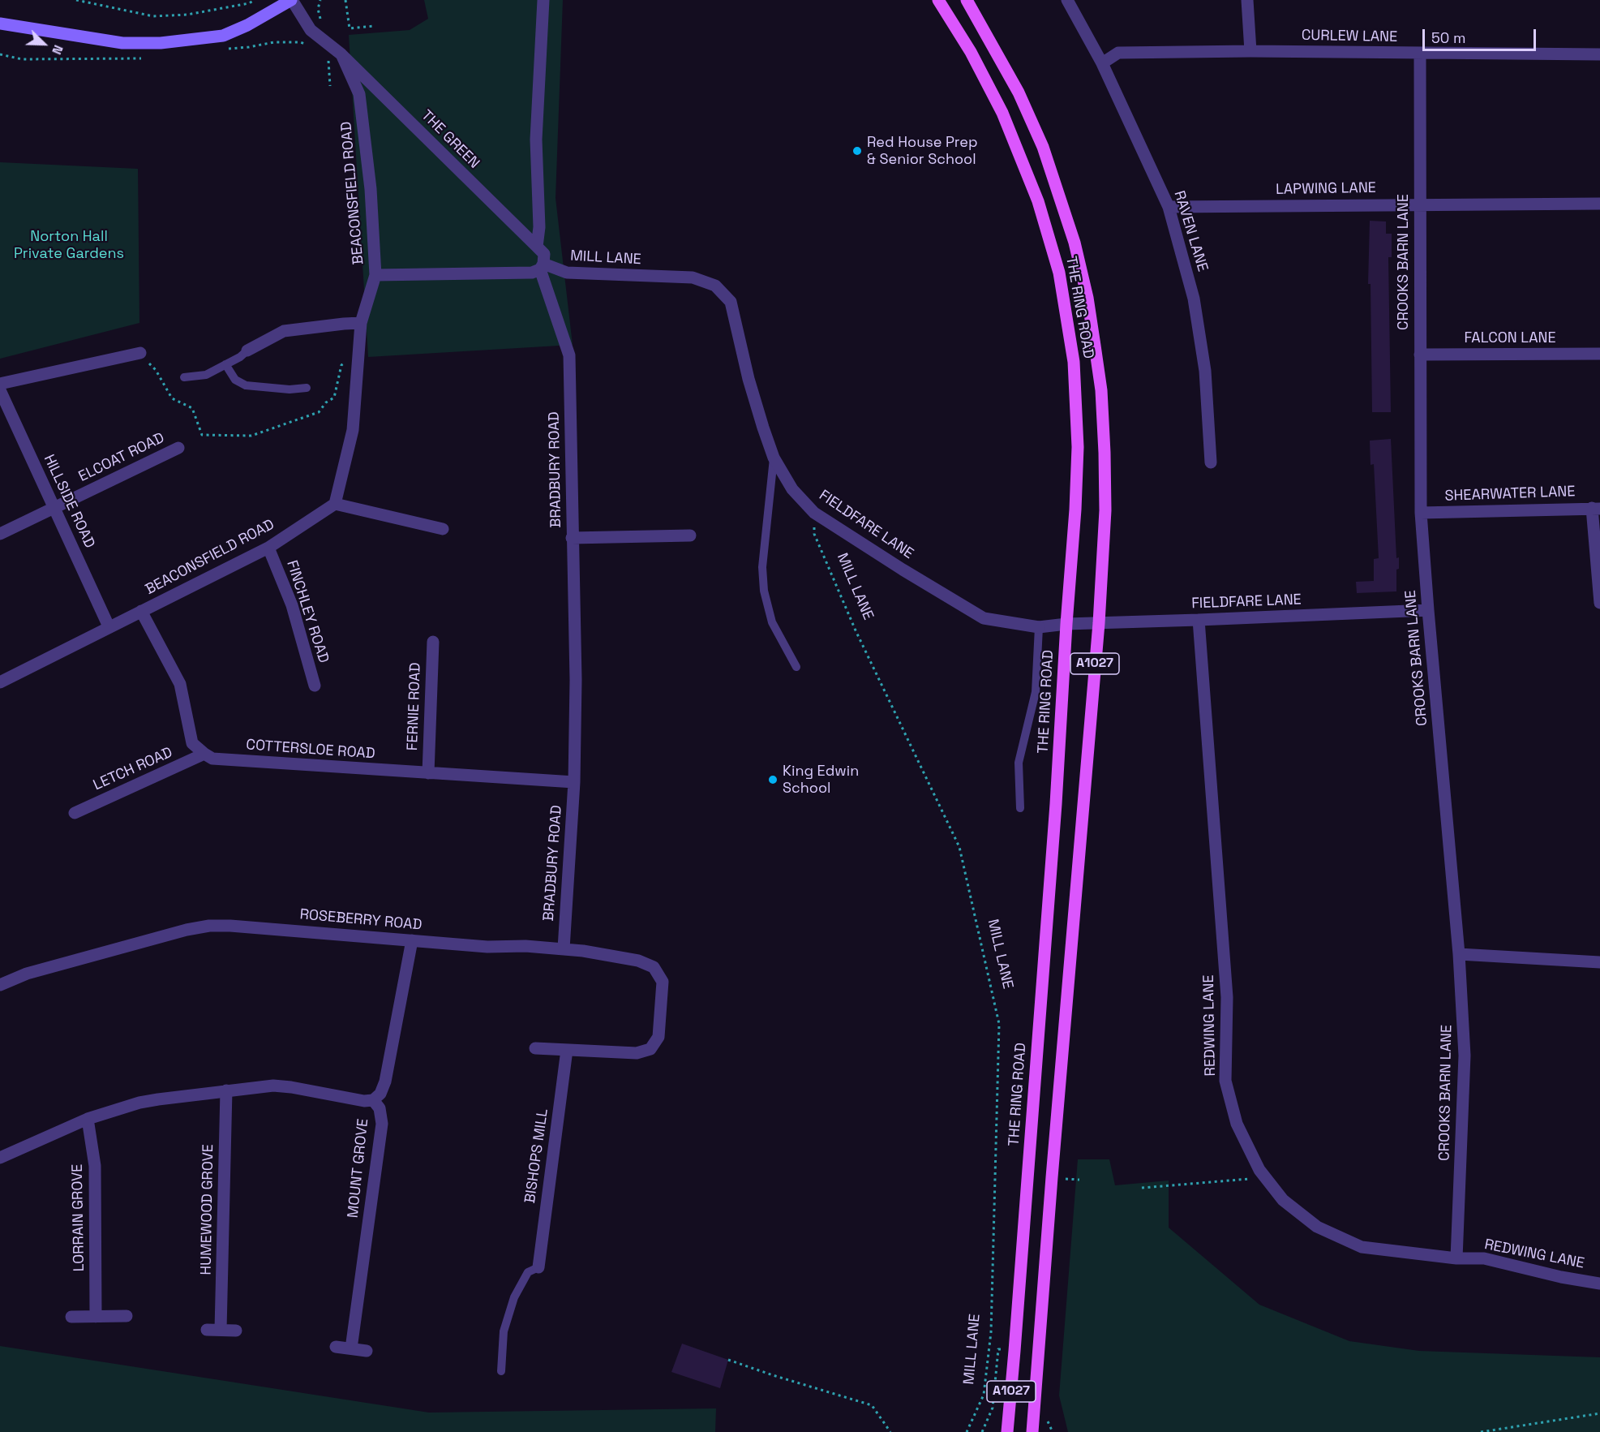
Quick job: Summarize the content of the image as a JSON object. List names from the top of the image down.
{
  "streets": {
    "main road": ["THE RING ROAD", "A1027"],
    "street": [
      "CURLEW LANE",
      "THE GREEN",
      "LAPWING LANE",
      "BEACONSFIELD ROAD",
      "RAVEN LANE",
      "MILL LANE",
      "CROOKS BARN LANE",
      "FALCON LANE",
      "ELCOAT ROAD",
      "BRADBURY ROAD",
      "SHEARWATER LANE",
      "HILLSIDE ROAD",
      "FIELDFARE LANE",
      "FINCHLEY ROAD",
      "FERNIE ROAD",
      "COTTERSLOE ROAD",
      "LETCH ROAD",
      "ROSEBERRY ROAD",
      "REDWING LANE",
      "BISHOPS MILL",
      "MOUNT GROVE",
      "HUMEWOOD GROVE",
      "LORRAIN GROVE"
    ]
  },
  "crossings": [
    ["CURLEW LANE", "RAVEN LANE"],
    ["CURLEW LANE", "CROOKS BARN LANE"],
    ["THE GREEN", "BEACONSFIELD ROAD"],
    ["THE GREEN", "BRADBURY ROAD"],
    ["LAPWING LANE", "RAVEN LANE"],
    ["LAPWING LANE", "CROOKS BARN LANE"],
    ["BEACONSFIELD ROAD", "MILL LANE"],
    ["BEACONSFIELD ROAD", "HILLSIDE ROAD"],
    ["BEACONSFIELD ROAD", "FINCHLEY ROAD"],
    ["MILL LANE", "BRADBURY ROAD"],
    ["MILL LANE", "FIELDFARE LANE"],
    ["CROOKS BARN LANE", "FALCON LANE"],
    ["CROOKS BARN LANE", "SHEARWATER LANE"],
    ["CROOKS BARN LANE", "FIELDFARE LANE"],
    ["CROOKS BARN LANE", "REDWING LANE"],
    ["THE RING ROAD", "FIELDFARE LANE"],
    ["ELCOAT ROAD", "HILLSIDE ROAD"],
    ["BRADBURY ROAD", "COTTERSLOE ROAD"],
    ["BRADBURY ROAD", "ROSEBERRY ROAD"],
    ["FIELDFARE LANE", "REDWING LANE"],
    ["FERNIE ROAD", "COTTERSLOE ROAD"],
    ["COTTERSLOE ROAD", "LETCH ROAD"],
    ["ROSEBERRY ROAD", "BISHOPS MILL"],
    ["ROSEBERRY ROAD", "MOUNT GROVE"]
  ],
  "parks": ["Norton Hall Private Gardens"],
  "places": ["Red House Prep & Senior School", "King Edwin School"],
  "scale_bar": "50 m",
  "north": "bottom right"
}
